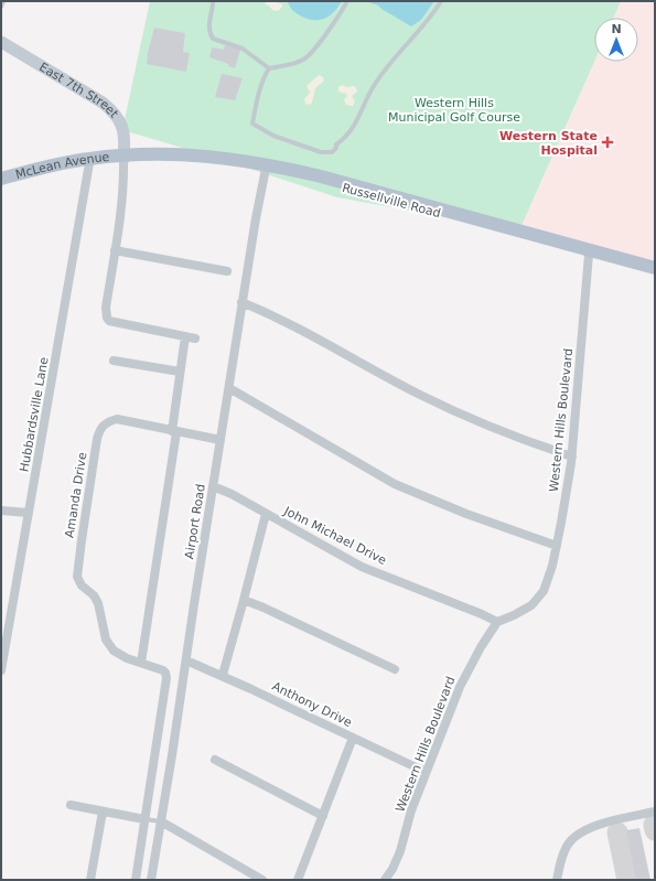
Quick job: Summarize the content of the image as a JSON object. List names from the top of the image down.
{
  "streets": {
    "main road": ["East 7th Street", "McLean Avenue", "Russellville Road"],
    "street": [
      "Hubbardsville Lane",
      "Western Hills Boulevard",
      "Amanda Drive",
      "Airport Road",
      "John Michael Drive",
      "Anthony Drive"
    ]
  },
  "crossings": [
    ["East 7th Street", "McLean Avenue"],
    ["East 7th Street", "Russellville Road"],
    ["McLean Avenue", "Russellville Road"],
    ["McLean Avenue", "Hubbardsville Lane"],
    ["Russellville Road", "Western Hills Boulevard"],
    ["Russellville Road", "Airport Road"],
    ["Western Hills Boulevard", "John Michael Drive"],
    ["Western Hills Boulevard", "Anthony Drive"],
    ["Amanda Drive", "Airport Road"],
    ["Airport Road", "John Michael Drive"],
    ["Airport Road", "Anthony Drive"]
  ],
  "parks": ["Western Hills Municipal Golf Course"],
  "places": {
    "health": ["Western State Hospital"]
  },
  "north": "top"
}
